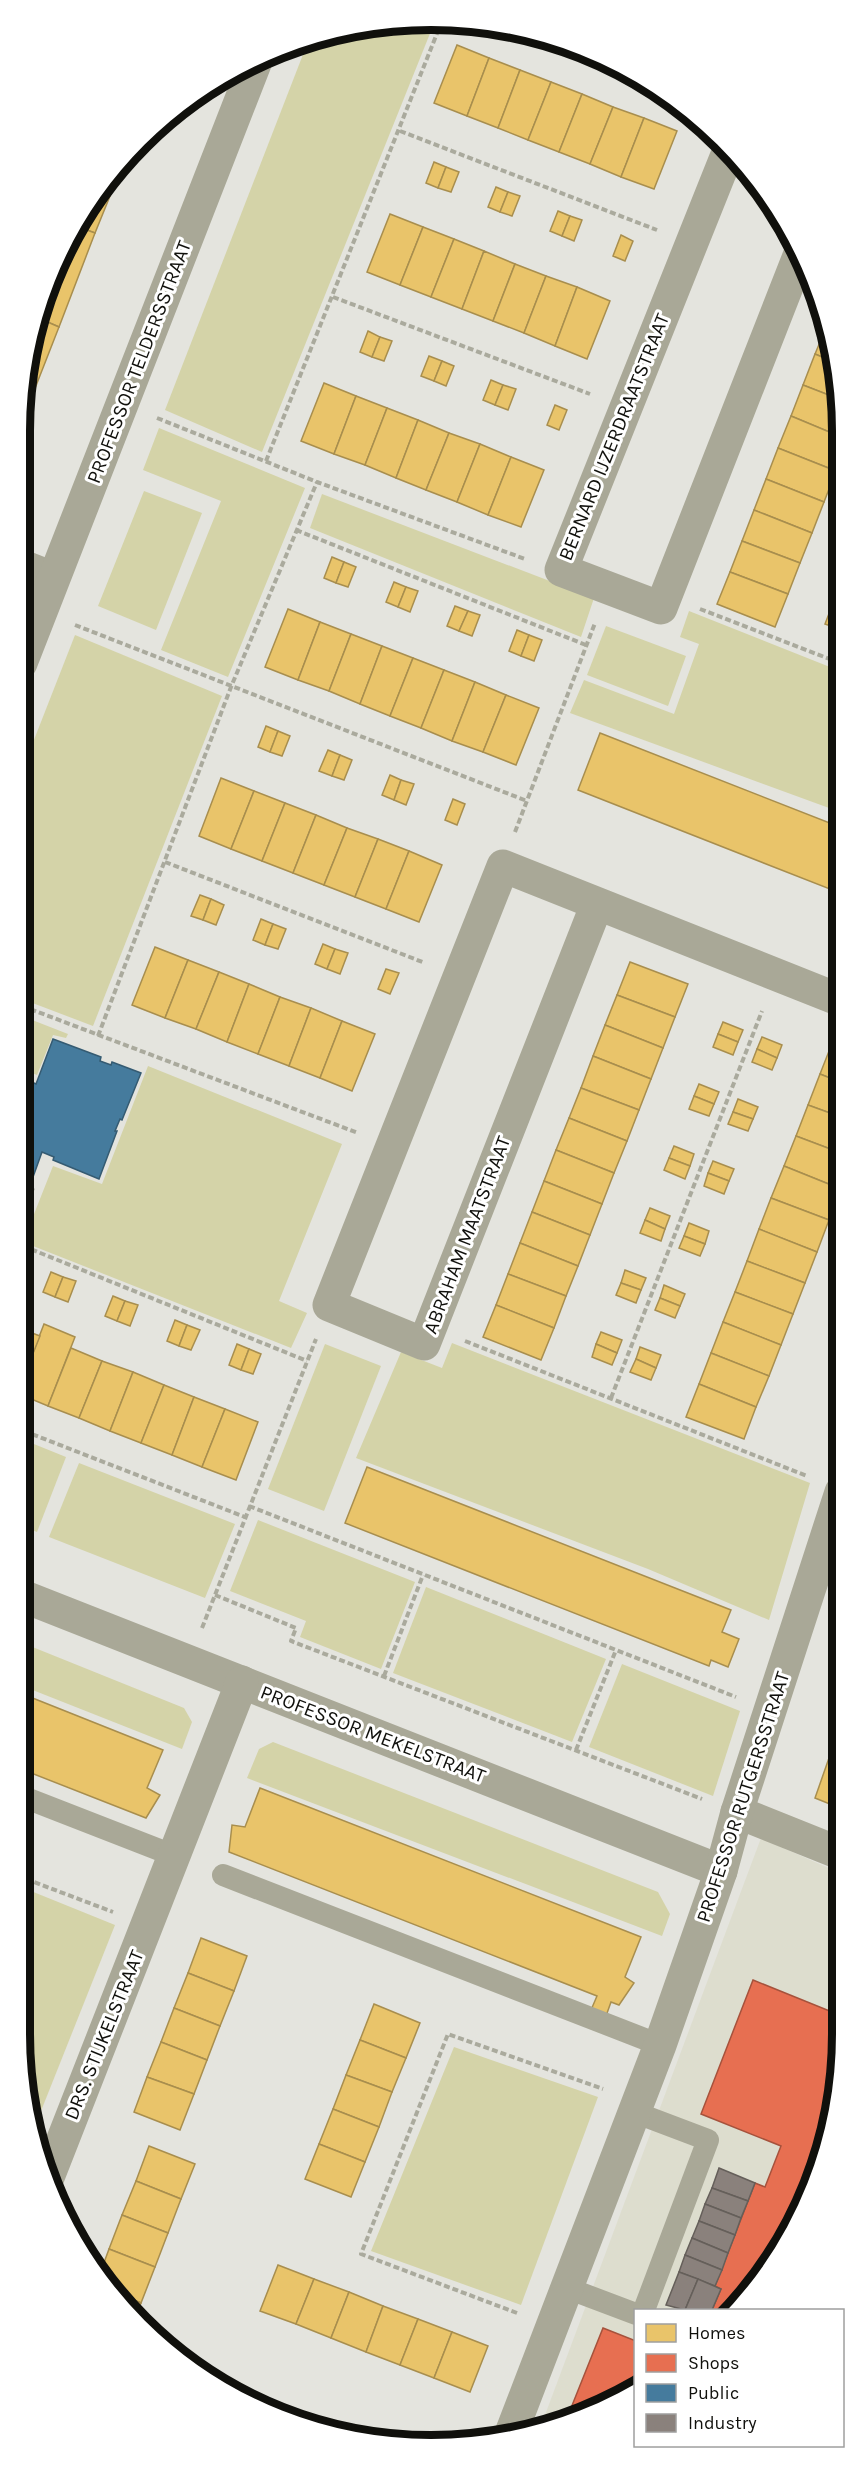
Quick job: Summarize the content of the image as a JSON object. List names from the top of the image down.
{
  "streets": {
    "street": [
      "PROFESSOR TELDERSSTRAAT",
      "BERNARD IJZERDRAATSTRAAT",
      "ABRAHAM MAATSTRAAT",
      "PROFESSOR MEKELSTRAAT",
      "PROFESSOR RUTGERSSTRAAT",
      "DRS. STIJKELSTRAAT"
    ]
  },
  "crossings": [
    ["PROFESSOR MEKELSTRAAT", "PROFESSOR RUTGERSSTRAAT"],
    ["PROFESSOR MEKELSTRAAT", "DRS. STIJKELSTRAAT"]
  ],
  "legend": [
    "Homes",
    "Shops",
    "Public",
    "Industry"
  ]
}
